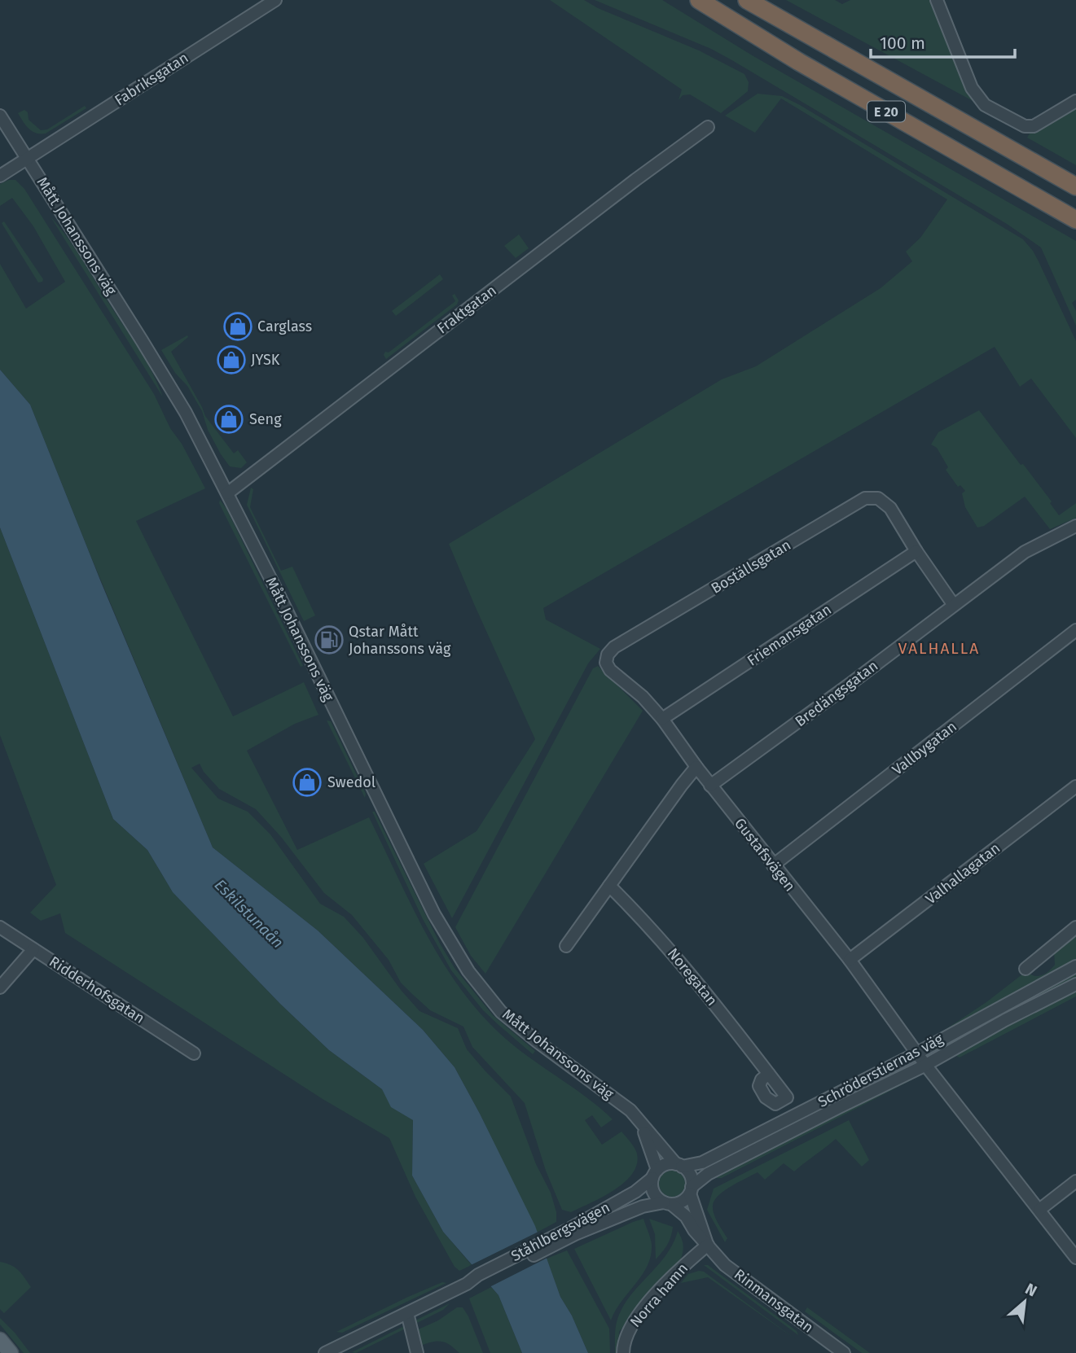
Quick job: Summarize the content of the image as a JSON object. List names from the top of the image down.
{
  "streets": {
    "highway": ["E 20"],
    "street": [
      "Fabriksgatan",
      "Mått Johanssons väg",
      "Fraktgatan",
      "Boställsgatan",
      "Friemansgatan",
      "Bredängsgatan",
      "Vallbygatan",
      "Gustafsvägen",
      "Valhallagatan",
      "Noregatan",
      "Ridderhofsgatan",
      "Schröderstiernas väg",
      "Ståhlbergsvägen",
      "Norra hamn",
      "Rinmansgatan"
    ]
  },
  "crossings": [
    ["Fabriksgatan", "Mått Johanssons väg"],
    ["Mått Johanssons väg", "Fraktgatan"],
    ["Mått Johanssons väg", "Schröderstiernas väg"],
    ["Mått Johanssons väg", "Ståhlbergsvägen"],
    ["Mått Johanssons väg", "Rinmansgatan"],
    ["Boställsgatan", "Friemansgatan"],
    ["Boställsgatan", "Bredängsgatan"],
    ["Boställsgatan", "Gustafsvägen"],
    ["Friemansgatan", "Gustafsvägen"],
    ["Bredängsgatan", "Gustafsvägen"],
    ["Vallbygatan", "Gustafsvägen"],
    ["Gustafsvägen", "Valhallagatan"],
    ["Gustafsvägen", "Schröderstiernas väg"],
    ["Schröderstiernas väg", "Ståhlbergsvägen"],
    ["Schröderstiernas väg", "Rinmansgatan"],
    ["Ståhlbergsvägen", "Rinmansgatan"],
    ["Norra hamn", "Rinmansgatan"]
  ],
  "districts": ["VALHALLA"],
  "water": ["Eskilstunaån"],
  "places": {
    "shop": [
      "Carglass",
      "JYSK",
      "Seng",
      "Swedol"
    ],
    "fuel station": ["Qstar Mått Johanssons väg"]
  },
  "scale_bar": "100 m",
  "north": "top right"
}
